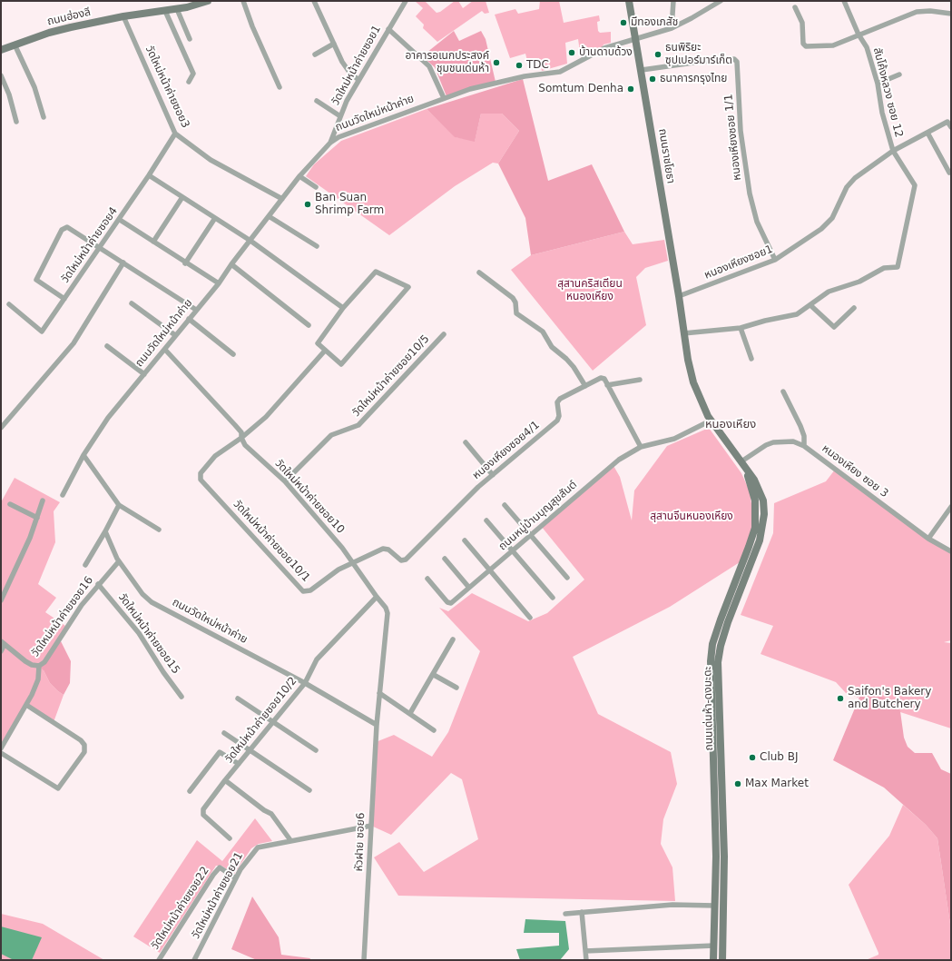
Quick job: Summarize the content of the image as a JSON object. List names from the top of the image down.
{
  "streets": {
    "main road": ["ถนนฮ่องลี", "ถนนราชโยธา", "ถนนเด่นห้า-ดงมะดะ"],
    "street": [
      "วัดใหม่หน้าค่ายซอย1",
      "วัดใหม่หน้าค่ายซอย3",
      "สันโค้งหลวง ซอย 12",
      "ถนนวัดใหม่หน้าค่าย",
      "หนองเหียงซอย 1/1",
      "วัดใหม่หน้าค่ายซอย4",
      "หนองเหียงซอย1",
      "วัดใหม่หน้าค่ายซอย10/5",
      "หนองเหียงซอย4/1",
      "หนองเหียง ซอย 3",
      "วัดใหม่หน้าค่ายซอย10",
      "ถนนหมู่บ้านบุญสุขสันต์",
      "วัดใหม่หน้าค่ายซอย10/1",
      "วัดใหม่หน้าค่ายซอย16",
      "วัดใหม่หน้าค่ายซอย15",
      "วัดใหม่หน้าค่ายซอย10/2",
      "หัวฝาย ซอย6",
      "วัดใหม่หน้าค่ายซอย21",
      "วัดใหม่หน้าค่ายซอย22"
    ]
  },
  "crossings": [
    ["ถนนฮ่องลี", "วัดใหม่หน้าค่ายซอย3"],
    ["วัดใหม่หน้าค่ายซอย1", "ถนนวัดใหม่หน้าค่าย"],
    ["วัดใหม่หน้าค่ายซอย3", "ถนนวัดใหม่หน้าค่าย"],
    ["วัดใหม่หน้าค่ายซอย3", "วัดใหม่หน้าค่ายซอย4"],
    ["สันโค้งหลวง ซอย 12", "หนองเหียงซอย1"],
    ["ถนนวัดใหม่หน้าค่าย", "ถนนราชโยธา"],
    ["ถนนวัดใหม่หน้าค่าย", "วัดใหม่หน้าค่ายซอย10"],
    ["ถนนวัดใหม่หน้าค่าย", "วัดใหม่หน้าค่ายซอย16"],
    ["ถนนวัดใหม่หน้าค่าย", "วัดใหม่หน้าค่ายซอย10/2"],
    ["ถนนวัดใหม่หน้าค่าย", "หัวฝาย ซอย6"],
    ["หนองเหียงซอย 1/1", "ถนนราชโยธา"],
    ["หนองเหียงซอย 1/1", "หนองเหียงซอย1"],
    ["ถนนราชโยธา", "หนองเหียงซอย1"],
    ["ถนนราชโยธา", "ถนนเด่นห้า-ดงมะดะ"],
    ["วัดใหม่หน้าค่ายซอย10/5", "วัดใหม่หน้าค่ายซอย10"],
    ["หนองเหียงซอย4/1", "วัดใหม่หน้าค่ายซอย10"],
    ["หนองเหียงซอย4/1", "วัดใหม่หน้าค่ายซอย10/1"],
    ["หนองเหียง ซอย 3", "ถนนเด่นห้า-ดงมะดะ"],
    ["วัดใหม่หน้าค่ายซอย10", "วัดใหม่หน้าค่ายซอย10/1"],
    ["วัดใหม่หน้าค่ายซอย10", "วัดใหม่หน้าค่ายซอย10/2"],
    ["วัดใหม่หน้าค่ายซอย10", "หัวฝาย ซอย6"],
    ["ถนนหมู่บ้านบุญสุขสันต์", "ถนนเด่นห้า-ดงมะดะ"],
    ["วัดใหม่หน้าค่ายซอย16", "วัดใหม่หน้าค่ายซอย15"],
    ["วัดใหม่หน้าค่ายซอย10/2", "หัวฝาย ซอย6"],
    ["หัวฝาย ซอย6", "วัดใหม่หน้าค่ายซอย21"],
    ["วัดใหม่หน้าค่ายซอย21", "วัดใหม่หน้าค่ายซอย22"]
  ],
  "districts": ["หนองเหียง"],
  "parks": ["สุสานคริสเตียน หนองเหียง", "สุสานจีนหนองเหียง"],
  "places": [
    "มีทองเภสัช",
    "บ้านดาบด้วง",
    "ธนพิริยะ ซุปเปอร์มาร์เก็ต",
    "อาคารอเนกประสงค์ ชุมชนเด่นห้า",
    "TDC",
    "ธนาคารกรุงไทย",
    "Somtum Denha",
    "Ban Suan Shrimp Farm",
    "Saifon's Bakery and Butchery",
    "Club BJ",
    "Max Market"
  ]
}
